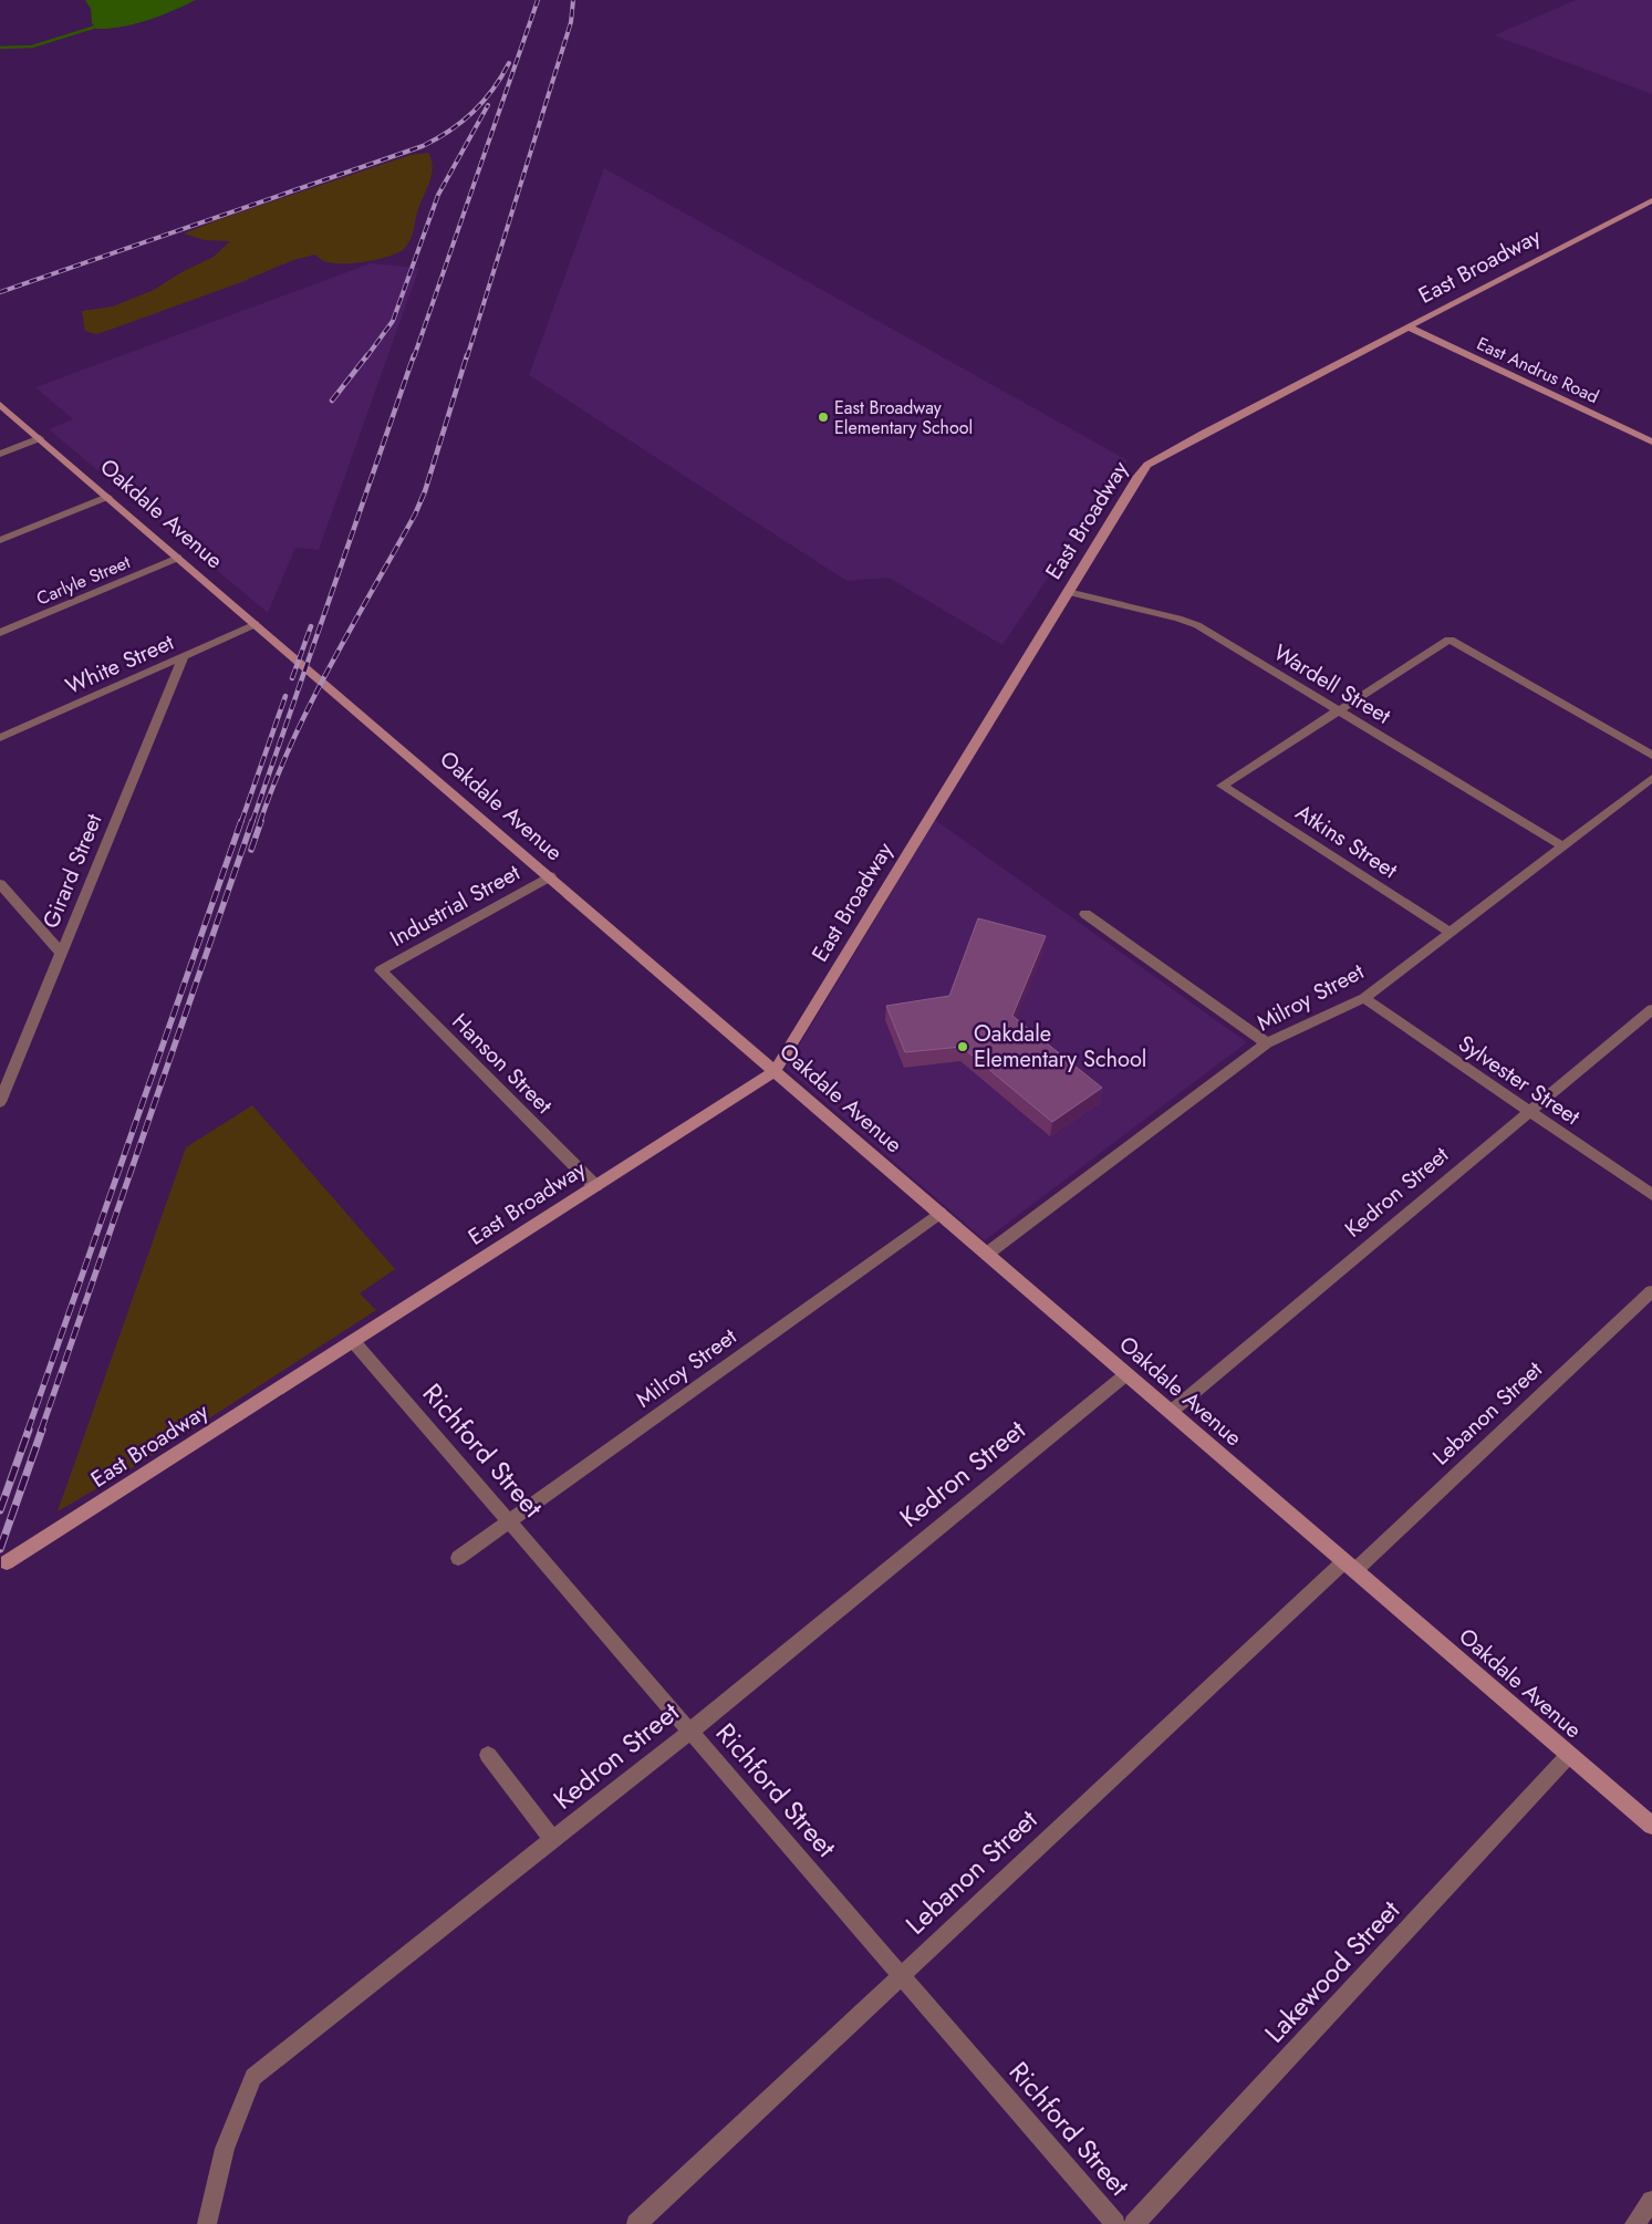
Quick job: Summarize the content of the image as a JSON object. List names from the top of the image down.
{
  "streets": {
    "street": [
      "East Broadway",
      "East Andrus Road",
      "Oakdale Avenue",
      "Carlyle Street",
      "White Street",
      "Wardell Street",
      "Atkins Street",
      "Girard Street",
      "Industrial Street",
      "Milroy Street",
      "Hanson Street",
      "Sylvester Street",
      "Kedron Street",
      "Lebanon Street",
      "Richford Street",
      "Lakewood Street"
    ]
  },
  "crossings": [
    ["East Broadway", "East Andrus Road"],
    ["East Broadway", "Oakdale Avenue"],
    ["East Broadway", "Wardell Street"],
    ["East Broadway", "Hanson Street"],
    ["East Broadway", "Richford Street"],
    ["Oakdale Avenue", "Carlyle Street"],
    ["Oakdale Avenue", "White Street"],
    ["Oakdale Avenue", "Industrial Street"],
    ["Oakdale Avenue", "Milroy Street"],
    ["Oakdale Avenue", "Kedron Street"],
    ["Oakdale Avenue", "Lebanon Street"],
    ["Oakdale Avenue", "Lakewood Street"],
    ["White Street", "Girard Street"],
    ["Wardell Street", "Atkins Street"],
    ["Wardell Street", "Milroy Street"],
    ["Atkins Street", "Milroy Street"],
    ["Industrial Street", "Hanson Street"],
    ["Milroy Street", "Sylvester Street"],
    ["Milroy Street", "Richford Street"],
    ["Sylvester Street", "Kedron Street"],
    ["Kedron Street", "Richford Street"],
    ["Lebanon Street", "Richford Street"]
  ],
  "places": ["East Broadway Elementary School", "Oakdale Elementary School"]
}
